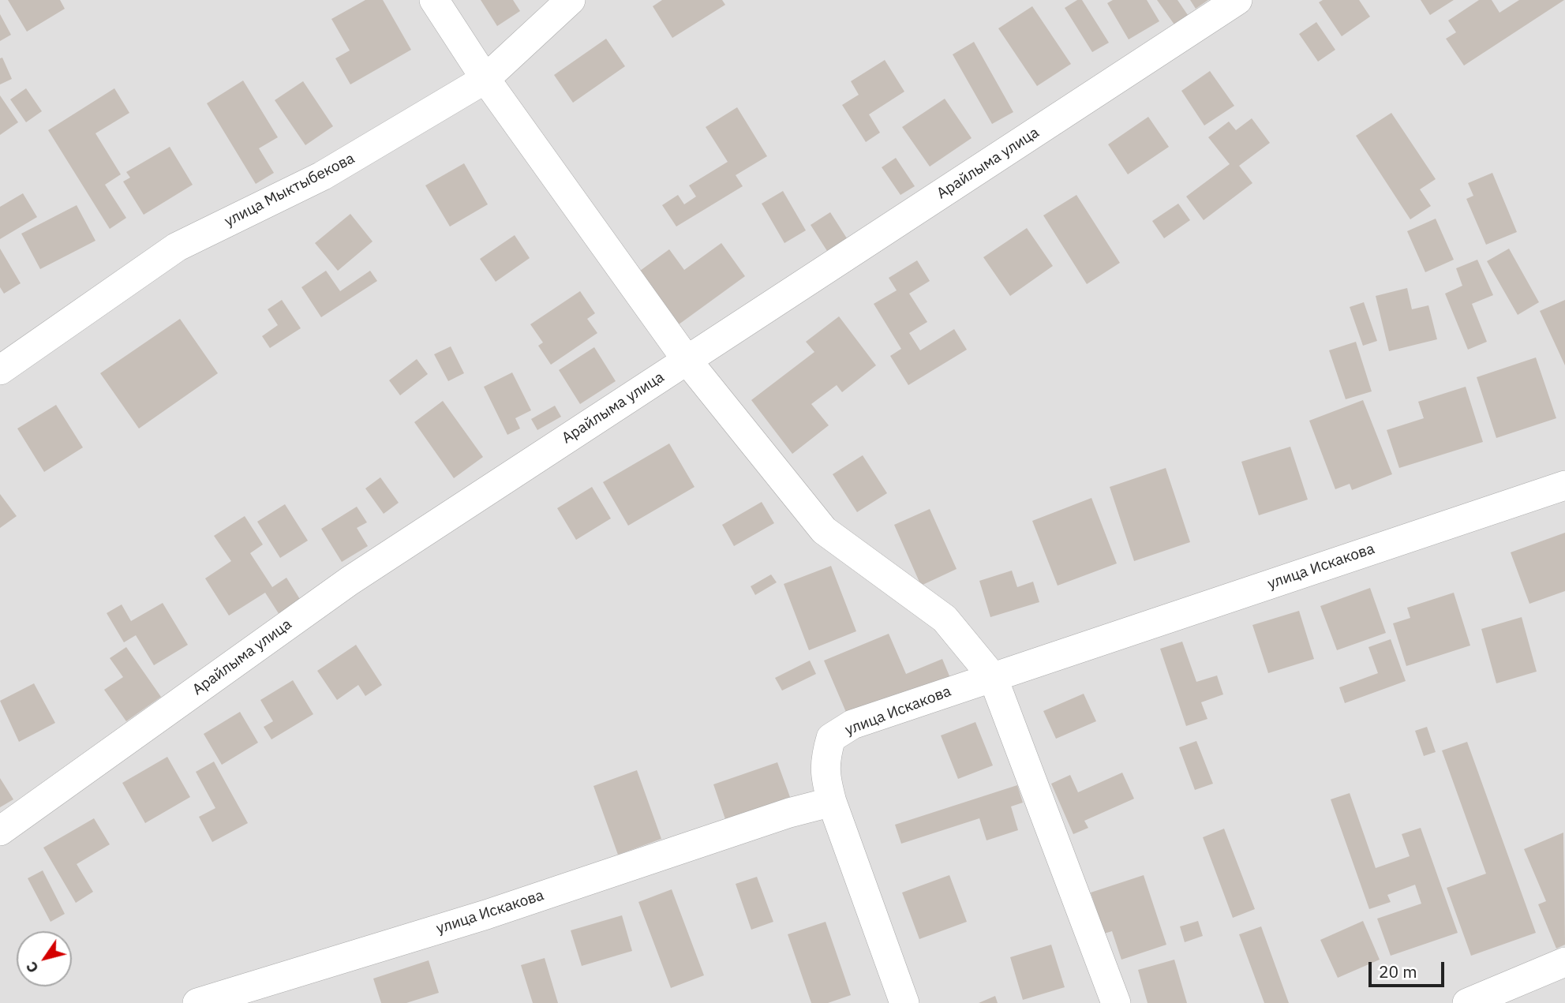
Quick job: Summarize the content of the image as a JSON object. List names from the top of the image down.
{
  "streets": {
    "street": ["Арайлыма улица", "улица Мыктыбекова", "улица Искакова"]
  },
  "scale_bar": "20 m",
  "north": "bottom left"
}
